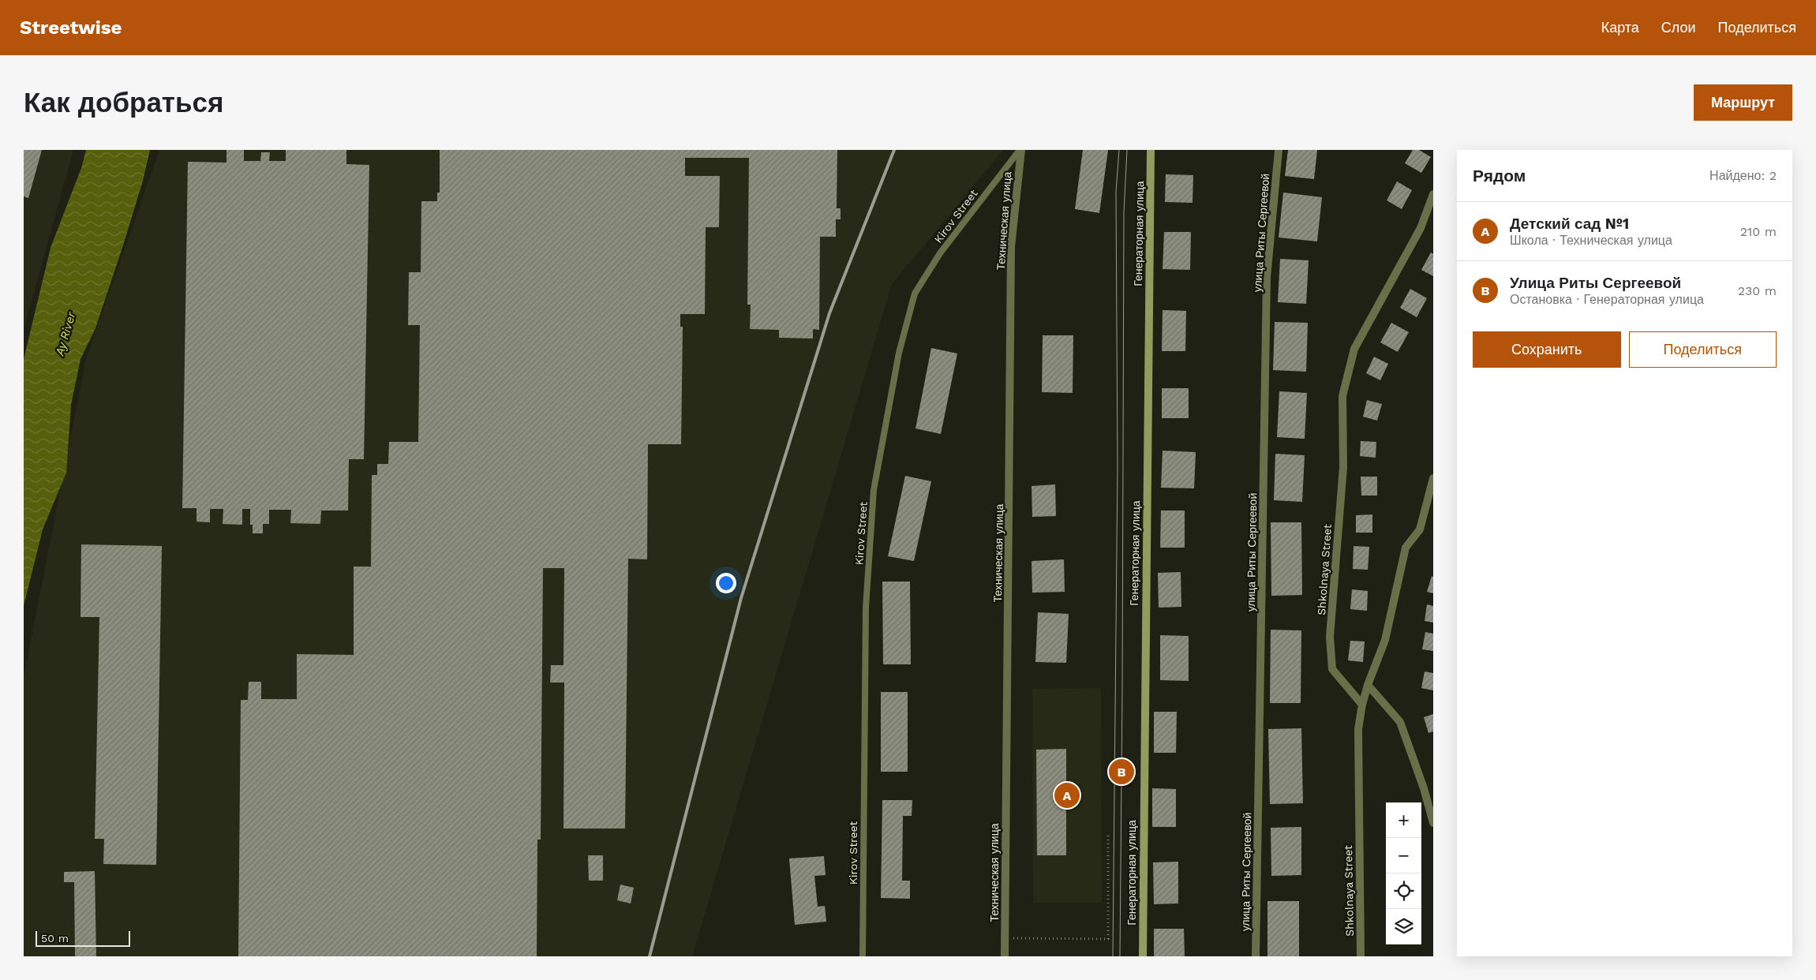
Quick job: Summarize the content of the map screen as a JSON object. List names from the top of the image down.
{
  "streets": {
    "main road": ["Генераторная улица"],
    "street": ["Техническая улица", "улица Риты Сергеевой", "Shkolnaya Street"],
    "lane": ["Kirov Street"]
  },
  "crossings": [
    ["Kirov Street", "Техническая улица"]
  ],
  "water": ["Ay River"],
  "scale_bar": "50 m",
  "page": {
    "header": "Streetwise",
    "nav": ["Карта", "Слои", "Поделиться"],
    "buttons": [
      "Маршрут",
      ["Сохранить", "Поделиться"]
    ],
    "title": "Как добраться",
    "heading": ["Рядом", "Найдено: 2"],
    "list": [
      {
        "mark": "A",
        "name": "Детский сад №1",
        "note": "Школа · Техническая улица",
        "value": "210 m"
      },
      {
        "mark": "B",
        "name": "Улица Риты Сергеевой",
        "note": "Остановка · Генераторная улица",
        "value": "230 m"
      }
    ],
    "pins": ["B", "A"],
    "map_buttons": ["+", "−"],
    "scale": "50 m"
  }
}
